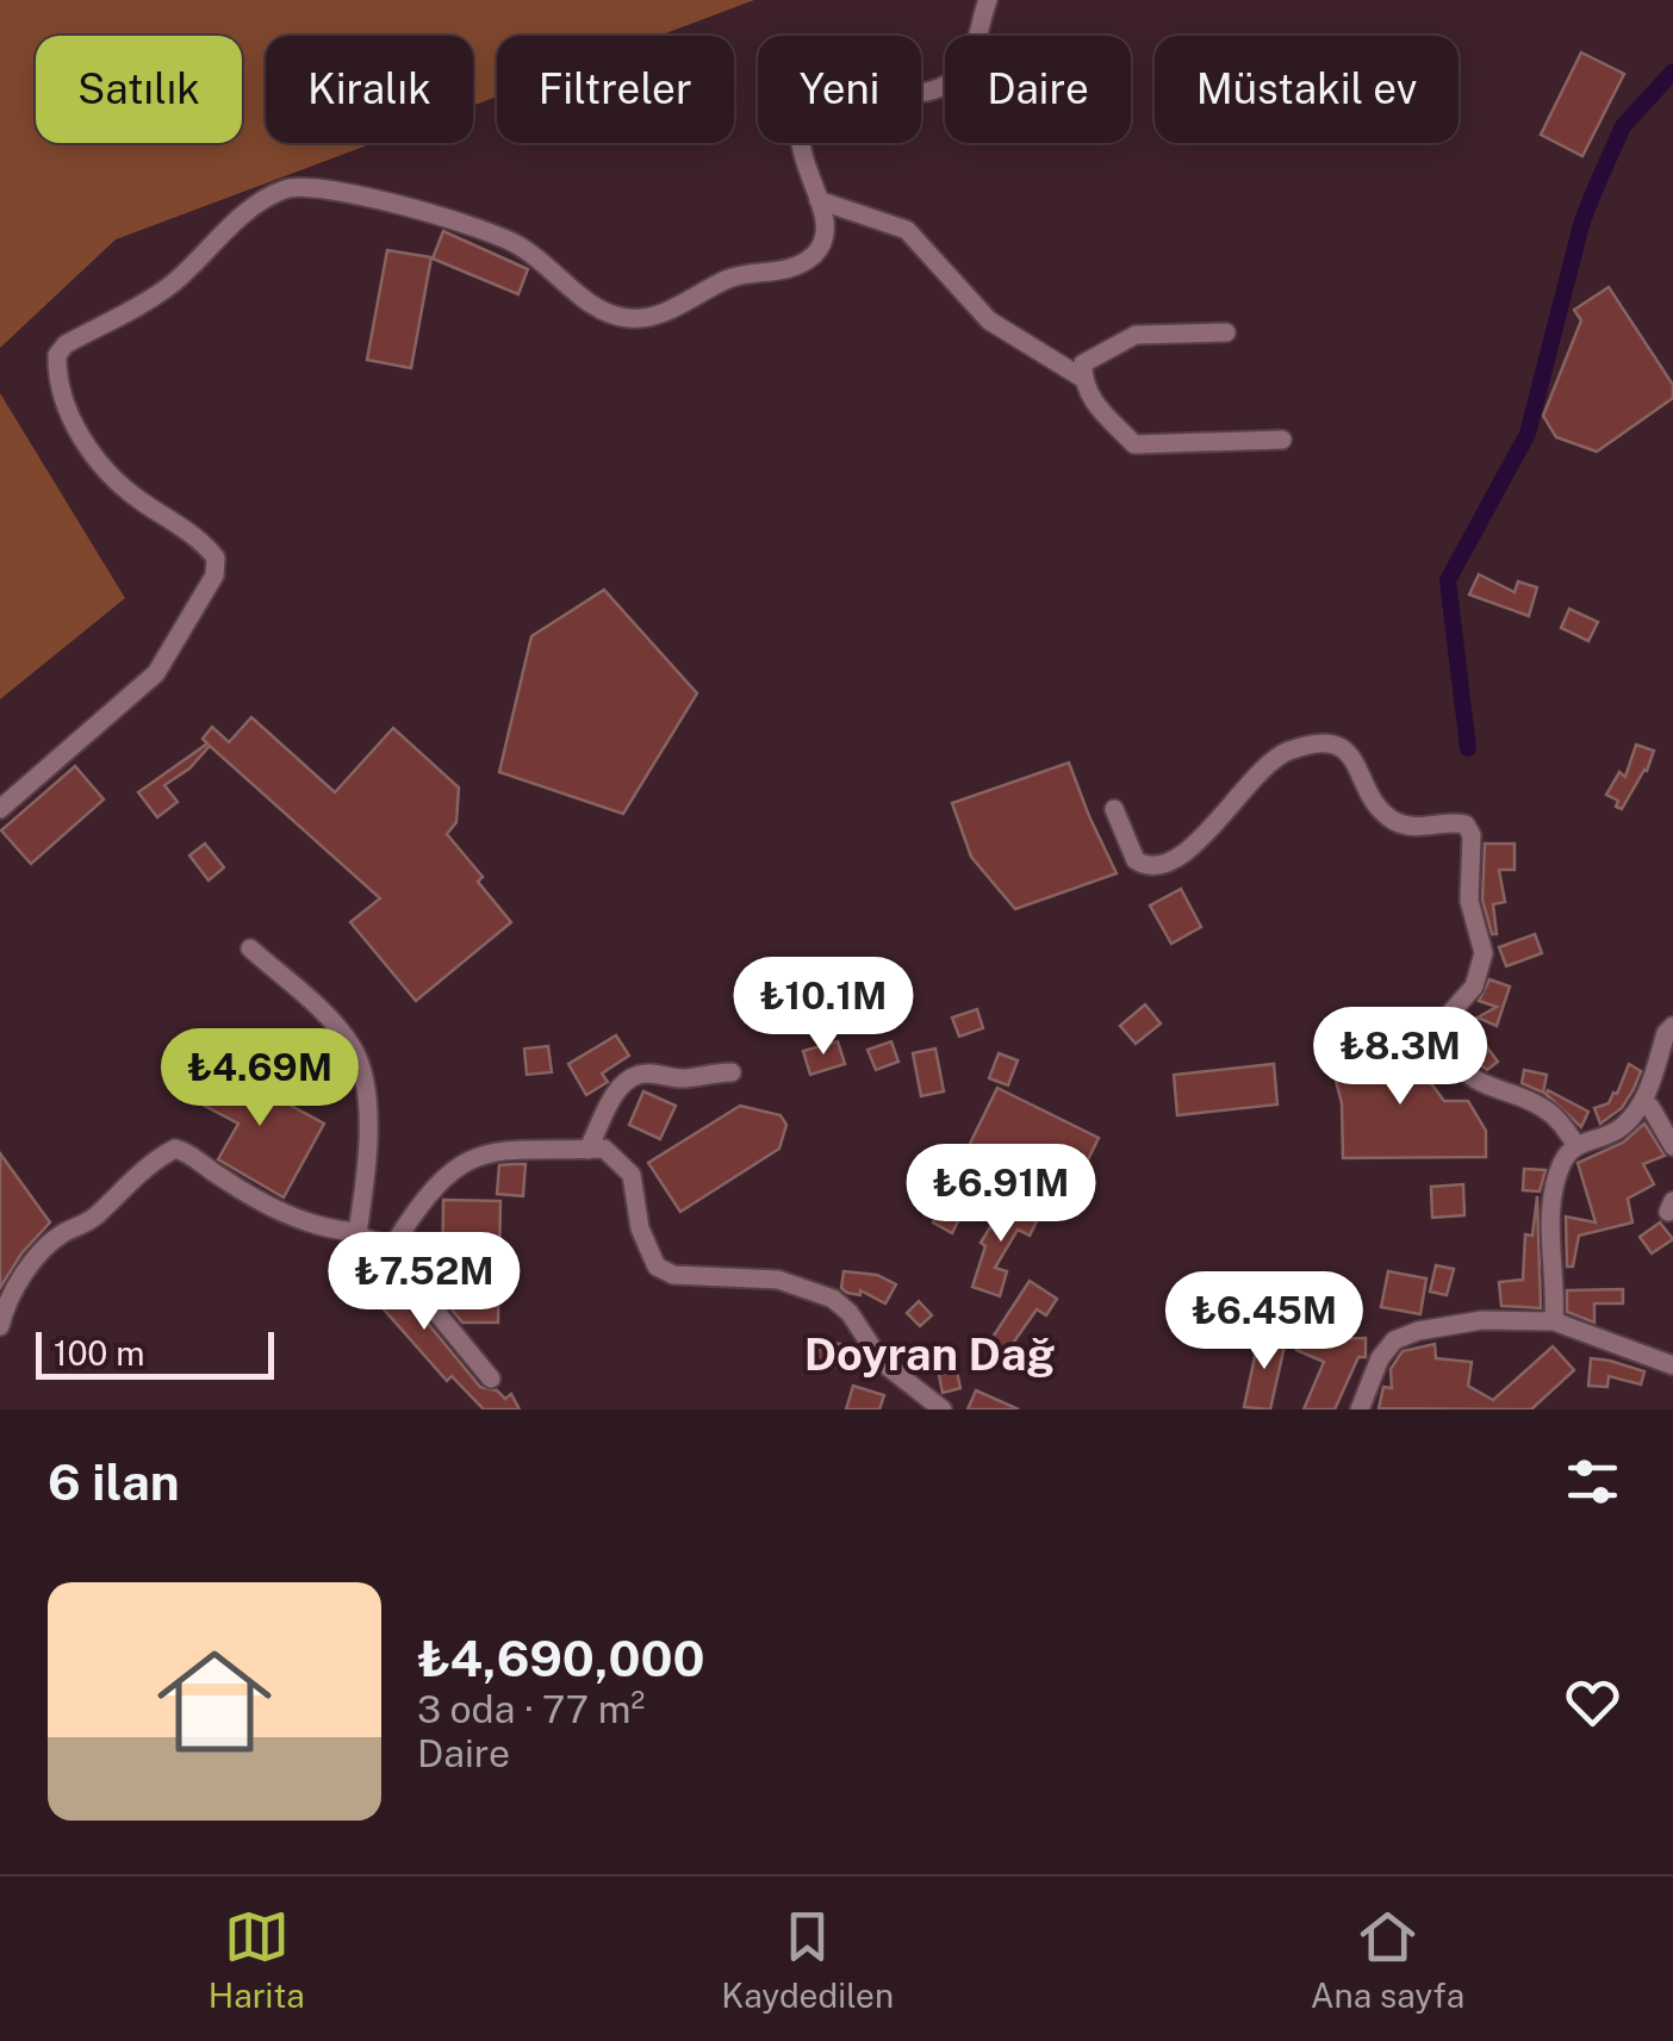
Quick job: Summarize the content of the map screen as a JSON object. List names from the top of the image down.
{
  "districts": ["Doyran Dağ"],
  "scale_bar": "100 m",
  "page": {
    "chip": [
      "Satılık",
      "Kiralık",
      "Filtreler",
      "Yeni",
      "Daire",
      "Müstakil ev"
    ],
    "price": [
      "₺10.1M",
      "₺8.3M",
      "₺4.69M",
      "₺6.91M",
      "₺7.52M",
      "₺6.45M"
    ],
    "scale": "100 m",
    "heading": "6 ilan",
    "list": [
      {
        "name": "₺4,690,000",
        "note": "3 oda · 77 m² · Daire"
      }
    ],
    "tabs": ["Harita", "Kaydedilen", "Ana sayfa"]
  }
}
